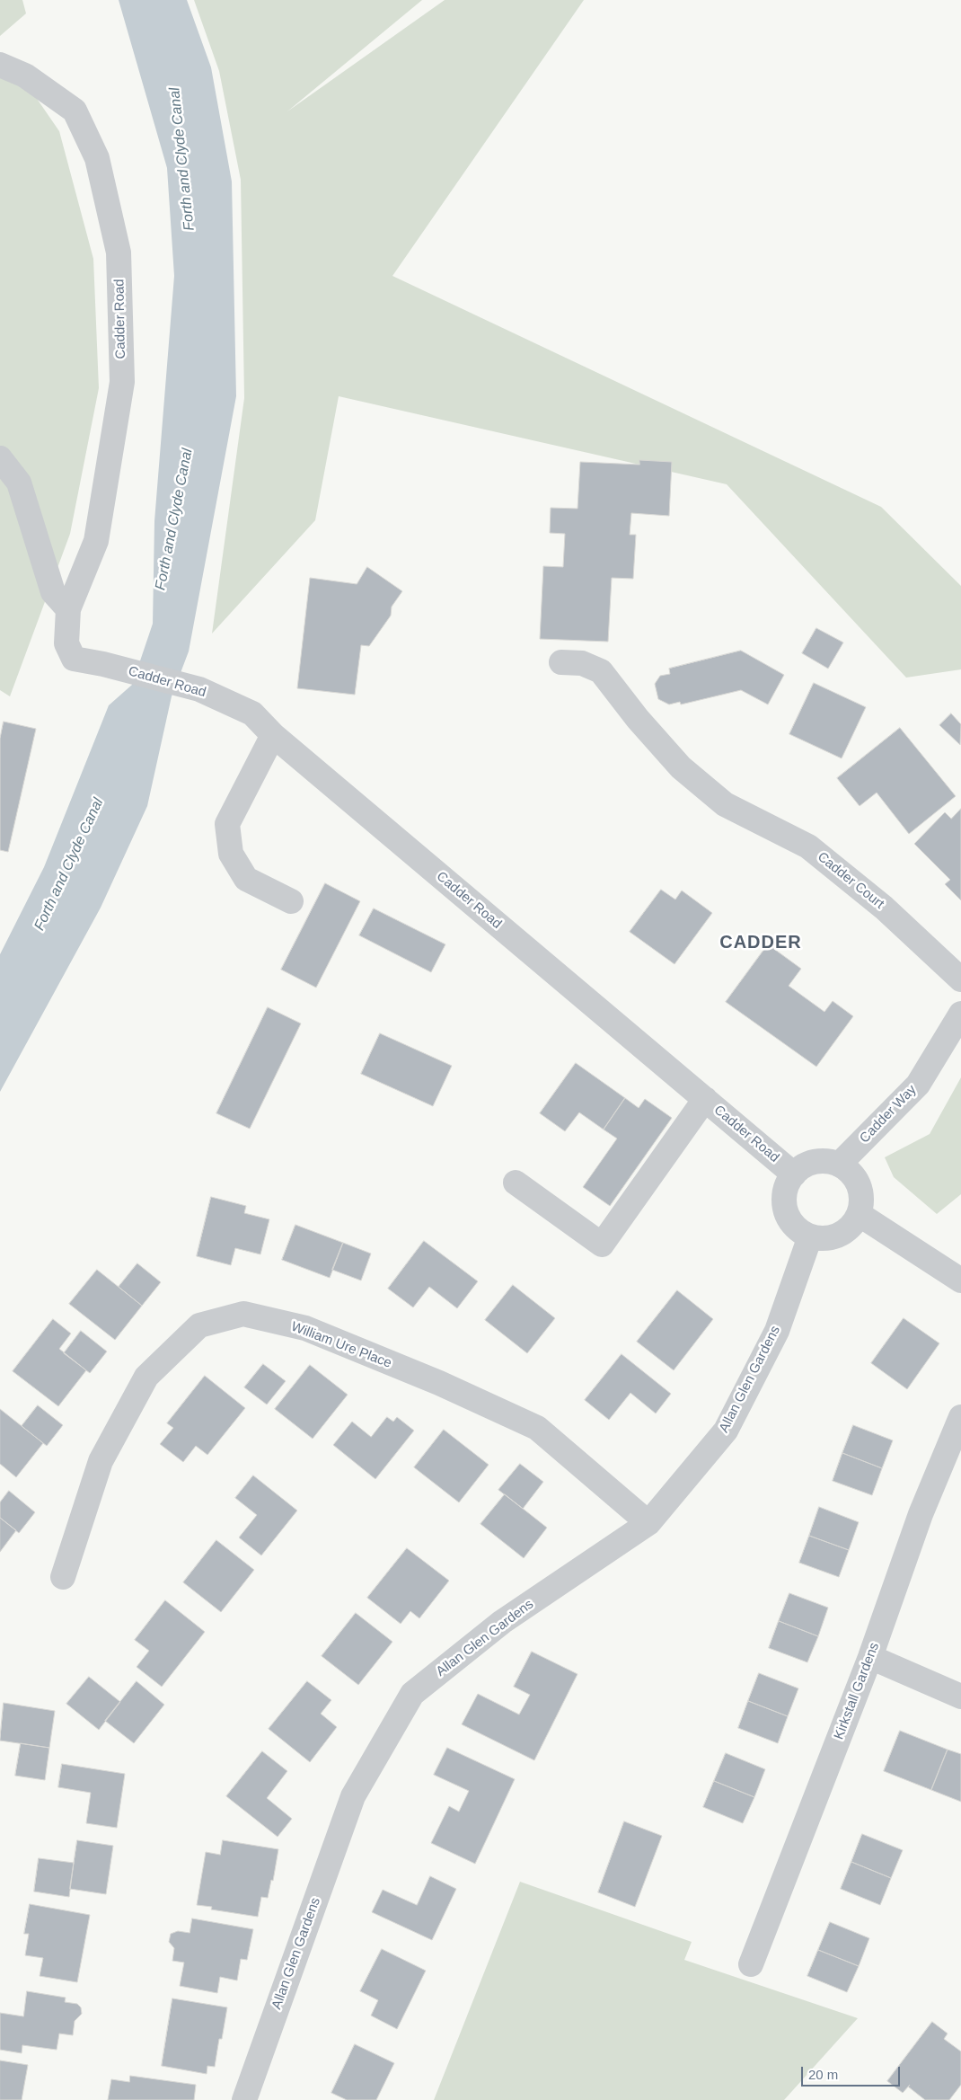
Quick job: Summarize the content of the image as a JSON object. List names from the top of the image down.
{
  "streets": {
    "street": [
      "Cadder Road",
      "Cadder Court",
      "Cadder Way",
      "William Ure Place",
      "Allan Glen Gardens",
      "Kirkstall Gardens"
    ]
  },
  "crossings": [
    ["Cadder Road", "Cadder Way"],
    ["Cadder Road", "Allan Glen Gardens"],
    ["Cadder Way", "Allan Glen Gardens"],
    ["William Ure Place", "Allan Glen Gardens"]
  ],
  "districts": ["CADDER"],
  "water": ["Forth and Clyde Canal"],
  "scale_bar": "20 m"
}
